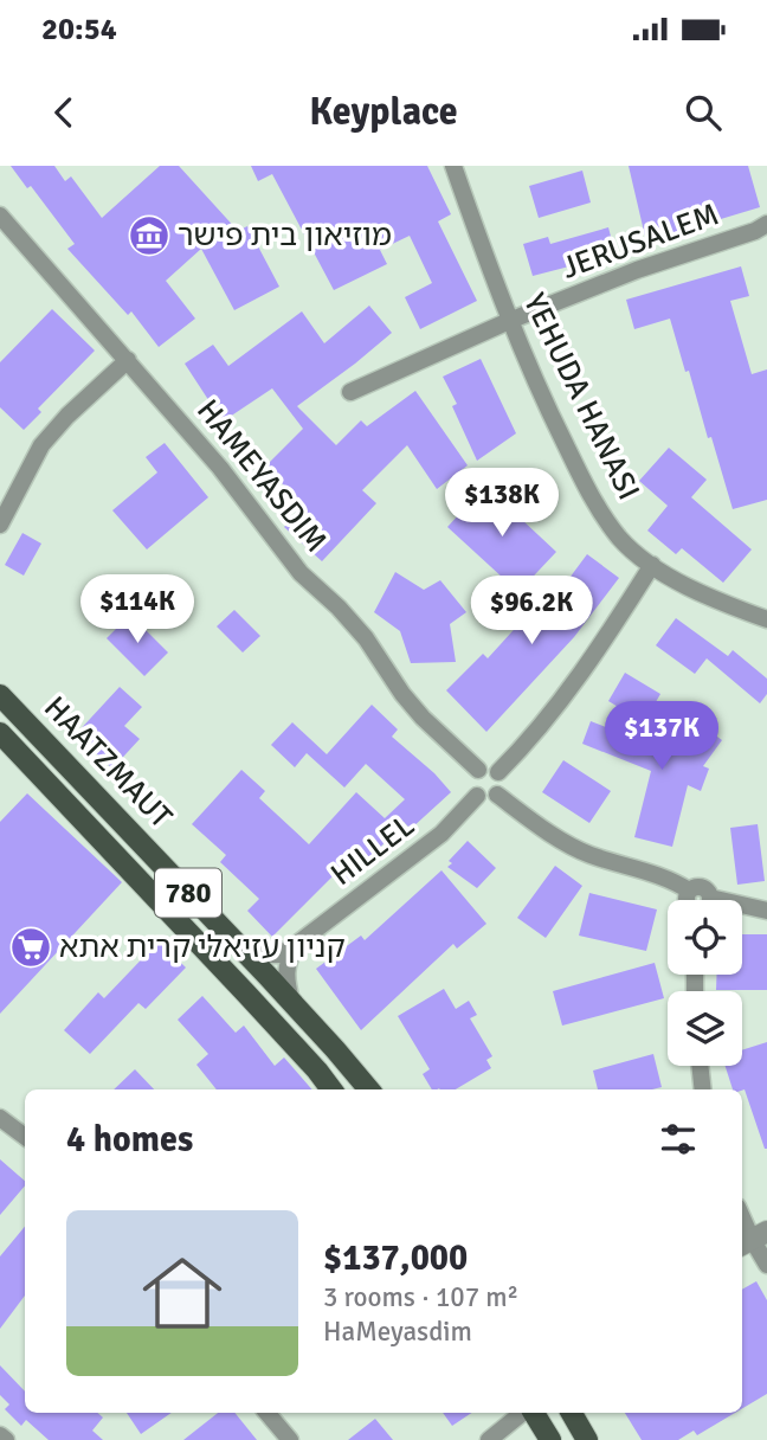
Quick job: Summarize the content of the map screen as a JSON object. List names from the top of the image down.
{
  "streets": {
    "main road": ["HAATZMAUT", "780"],
    "street": [
      "JERUSALEM",
      "YEHUDA HANASI",
      "HAMEYASDIM",
      "HILLEL"
    ]
  },
  "crossings": [
    ["JERUSALEM", "YEHUDA HANASI"],
    ["HAMEYASDIM", "HILLEL"],
    ["HAATZMAUT", "HILLEL"]
  ],
  "places": {
    "museum": ["מוזיאון בית פישר"],
    "supermarket": ["קניון עזיאלי קרית אתא"]
  },
  "page": {
    "status": "20:54",
    "header": "Keyplace",
    "price": [
      "$138K",
      "$114K",
      "$96.2K",
      "$137K"
    ],
    "heading": "4 homes",
    "list": [
      {
        "name": "$137,000",
        "note": "3 rooms · 107 m² · HaMeyasdim"
      }
    ]
  }
}
